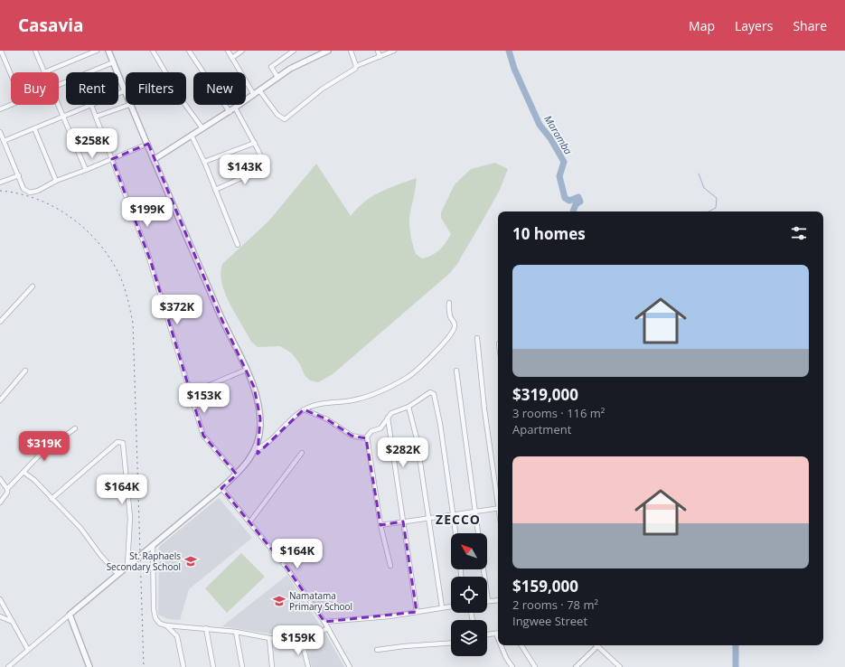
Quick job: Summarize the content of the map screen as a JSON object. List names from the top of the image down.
{
  "districts": ["ZECCO"],
  "water": ["Maramba"],
  "places": {
    "school or university": ["St. Raphaels Secondary School", "Namatama Primary School"]
  },
  "north": "top left",
  "page": {
    "header": "Casavia",
    "nav": ["Map", "Layers", "Share"],
    "chip": [
      "Buy",
      "Rent",
      "Filters",
      "New"
    ],
    "price": [
      "$258K",
      "$143K",
      "$199K",
      "$372K",
      "$153K",
      "$319K",
      "$282K",
      "$164K",
      "$164K",
      "$159K"
    ],
    "heading": "10 homes",
    "list": [
      {
        "name": "$319,000",
        "note": "3 rooms · 116 m² · Apartment"
      },
      {
        "name": "$159,000",
        "note": "2 rooms · 78 m² · Ingwee Street"
      }
    ]
  }
}
